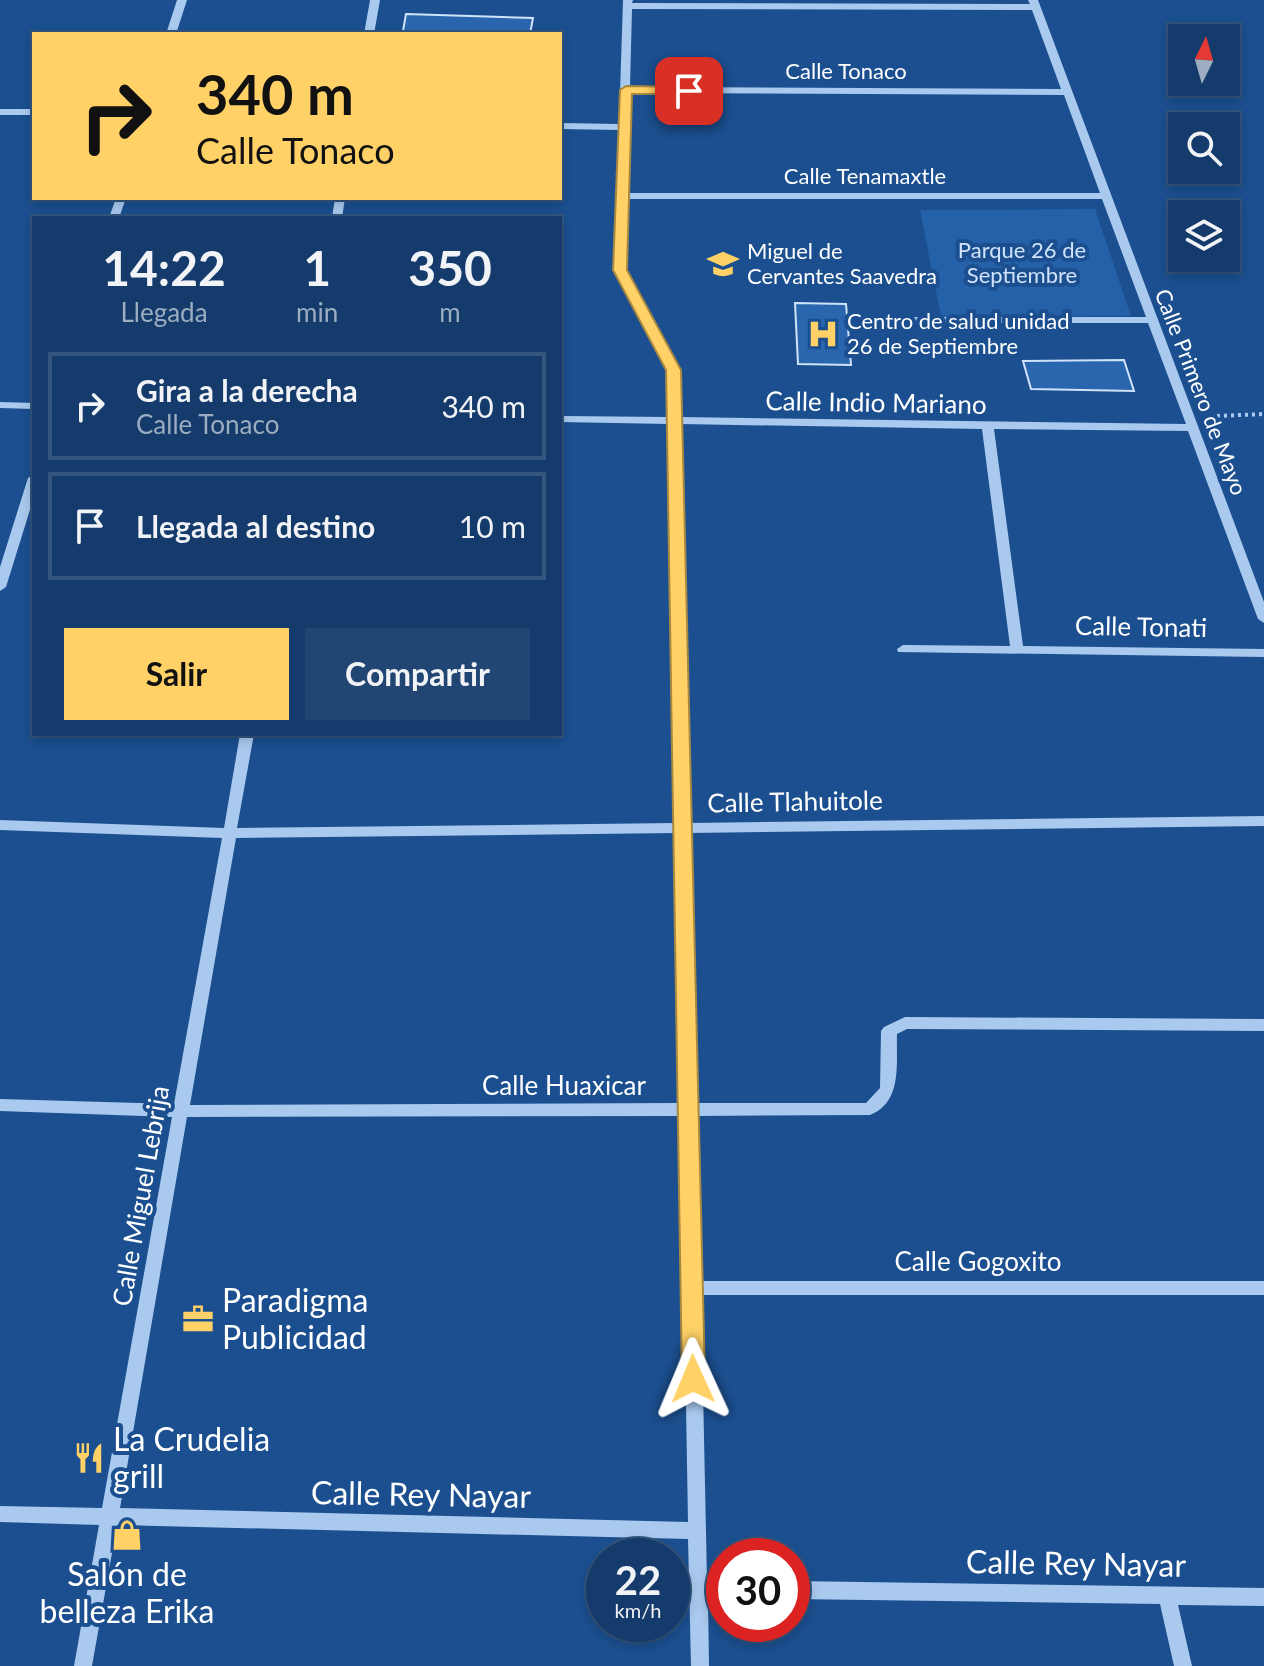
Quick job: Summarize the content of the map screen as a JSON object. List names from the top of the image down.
{
  "streets": {
    "street": [
      "Calle Tonaco",
      "Calle Tenamaxtle",
      "Calle Primero de Mayo",
      "Calle Indio Mariano",
      "Calle Tonati",
      "Calle Tlahuitole",
      "Calle Huaxicar",
      "Calle Miguel Lebrija",
      "Calle Gogoxito",
      "Calle Rey Nayar"
    ]
  },
  "crossings": [
    ["Calle Tonaco", "Calle Primero de Mayo"],
    ["Calle Tenamaxtle", "Calle Primero de Mayo"],
    ["Calle Primero de Mayo", "Calle Indio Mariano"],
    ["Calle Tlahuitole", "Calle Miguel Lebrija"],
    ["Calle Huaxicar", "Calle Miguel Lebrija"],
    ["Calle Miguel Lebrija", "Calle Rey Nayar"]
  ],
  "parks": ["Parque 26 de Septiembre"],
  "places": {
    "school or university": ["Miguel de Cervantes Saavedra"],
    "hospital": ["Centro de salud unidad 26 de Septiembre"],
    "office": ["Paradigma Publicidad"],
    "restaurant": ["La Crudelia grill"],
    "shop": ["Salón de belleza Erika"]
  },
  "north": "top",
  "page": {
    "turn": ["340 m", "Calle Tonaco"],
    "eta": [
      "14:22",
      "Llegada",
      "1",
      "min",
      "350",
      "m"
    ],
    "list": [
      {
        "name": "Gira a la derecha",
        "note": "Calle Tonaco",
        "value": "340 m"
      },
      {
        "name": "Llegada al destino",
        "value": "10 m"
      }
    ],
    "buttons": ["Salir", "Compartir"],
    "speed": "22 km/h",
    "limit": "30"
  }
}
